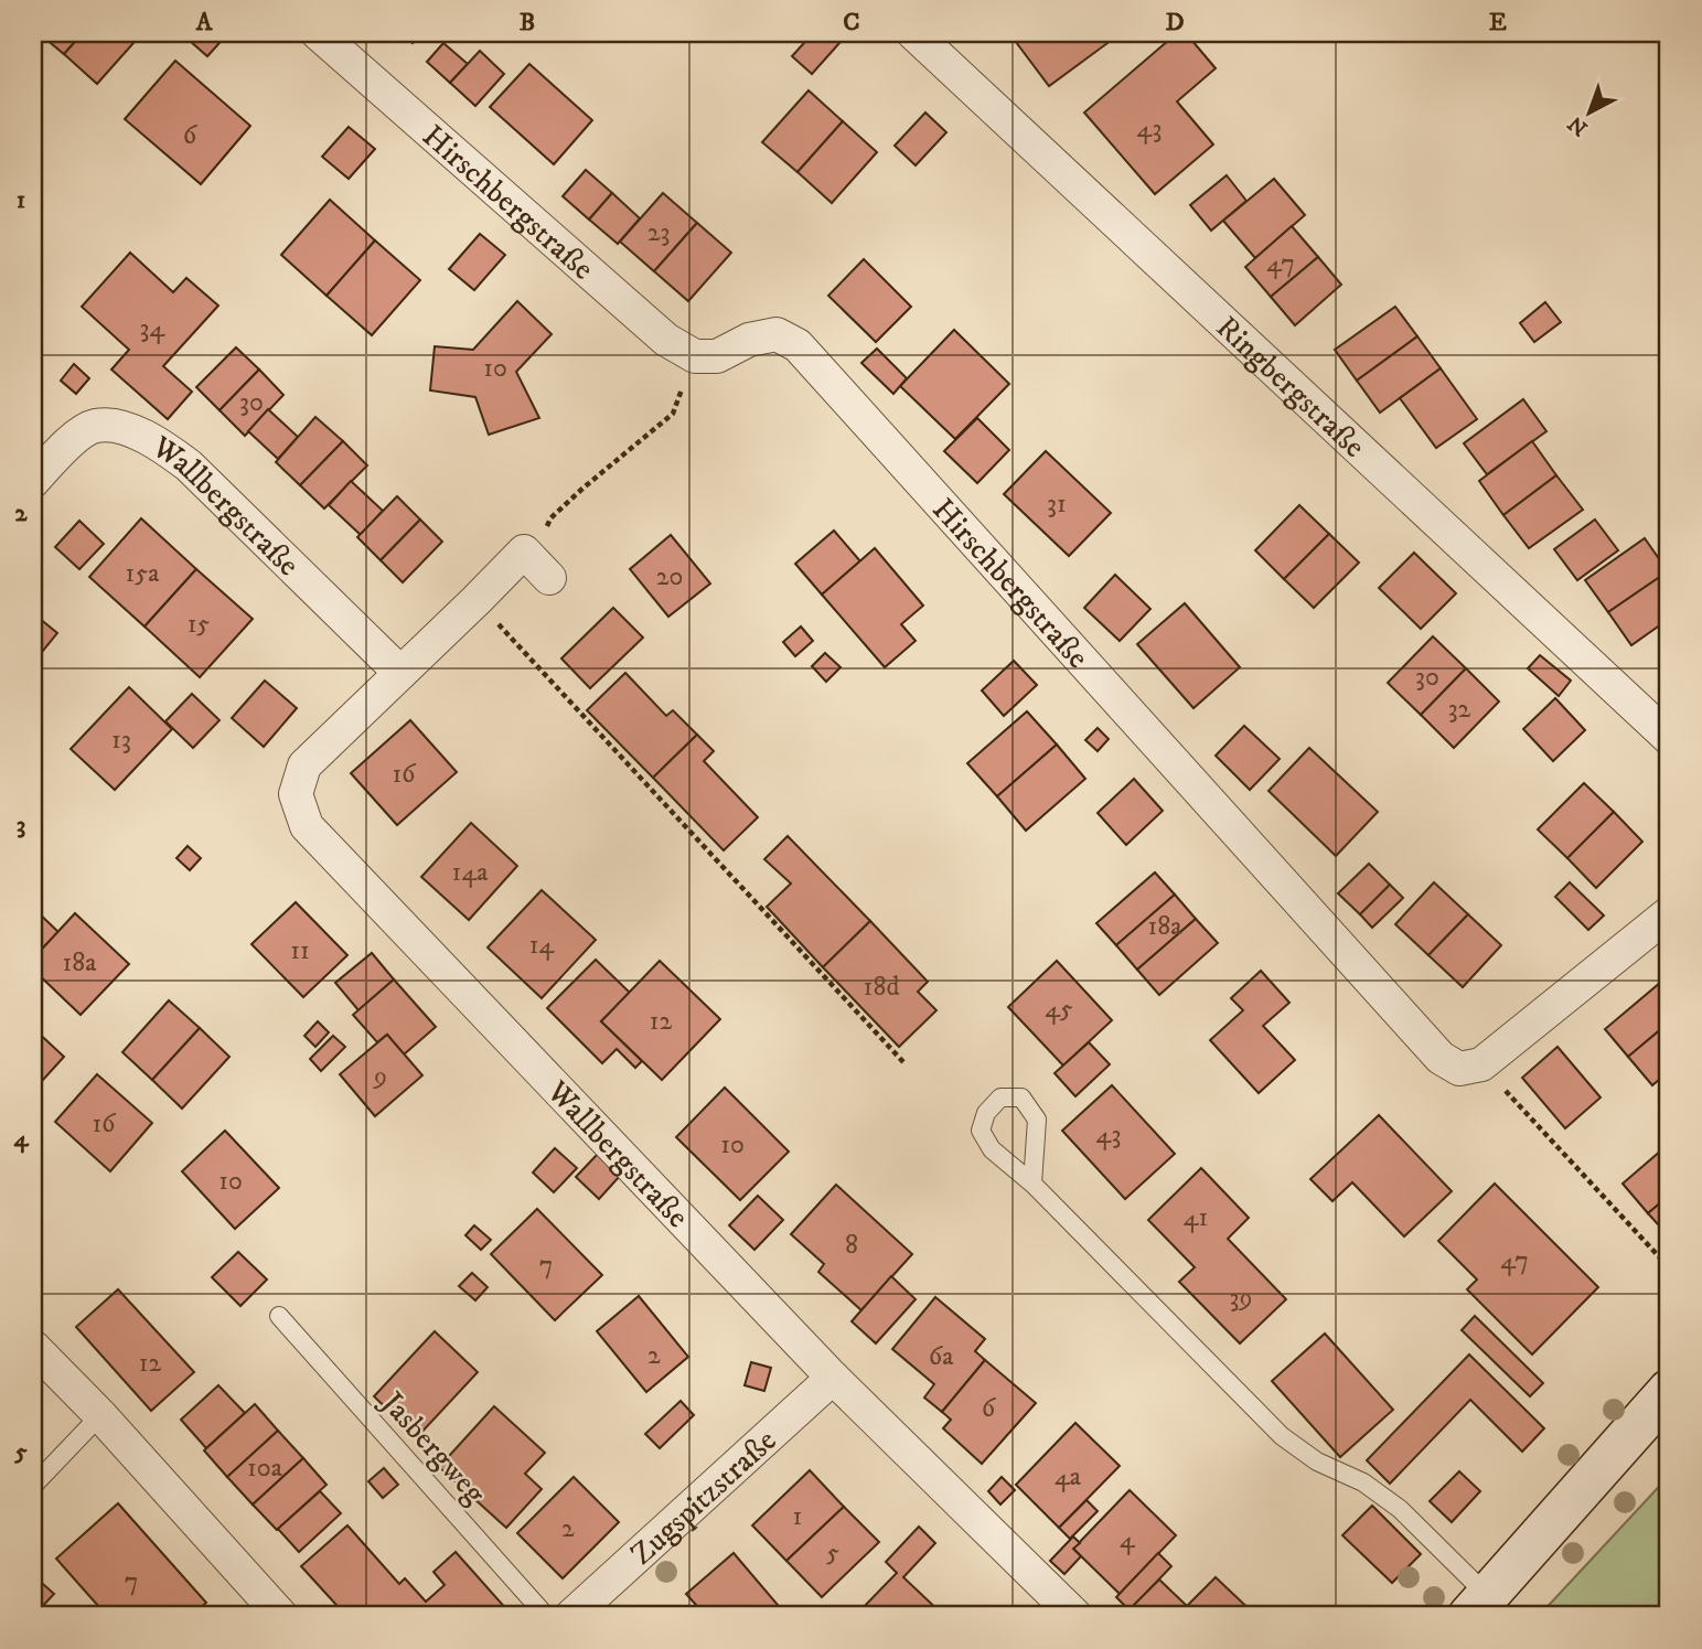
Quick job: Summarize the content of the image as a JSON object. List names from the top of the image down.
{
  "streets": {
    "street": [
      "Hirschbergstraße",
      "Ringbergstraße",
      "Wallbergstraße",
      "Zugspitzstraße"
    ],
    "lane": ["Jasbergweg"]
  },
  "crossings": [
    ["Wallbergstraße", "Zugspitzstraße"]
  ],
  "house_numbers": [
    "43",
    "6",
    "23",
    "47",
    "34",
    "10",
    "30",
    "31",
    "15a",
    "20",
    "15",
    "30",
    "32",
    "13",
    "16",
    "14a",
    "18a",
    "14",
    "11",
    "18a",
    "18d",
    "45",
    "12",
    "9",
    "16",
    "43",
    "10",
    "10",
    "41",
    "8",
    "47",
    "7",
    "39",
    "2",
    "6a",
    "12",
    "6",
    "10a",
    "4a",
    "1",
    "2",
    "4",
    "5",
    "7"
  ],
  "north": "bottom left",
  "grid": {
    "columns": [
      "A",
      "B",
      "C",
      "D",
      "E"
    ],
    "rows": [
      "1",
      "2",
      "3",
      "4",
      "5"
    ]
  }
}
